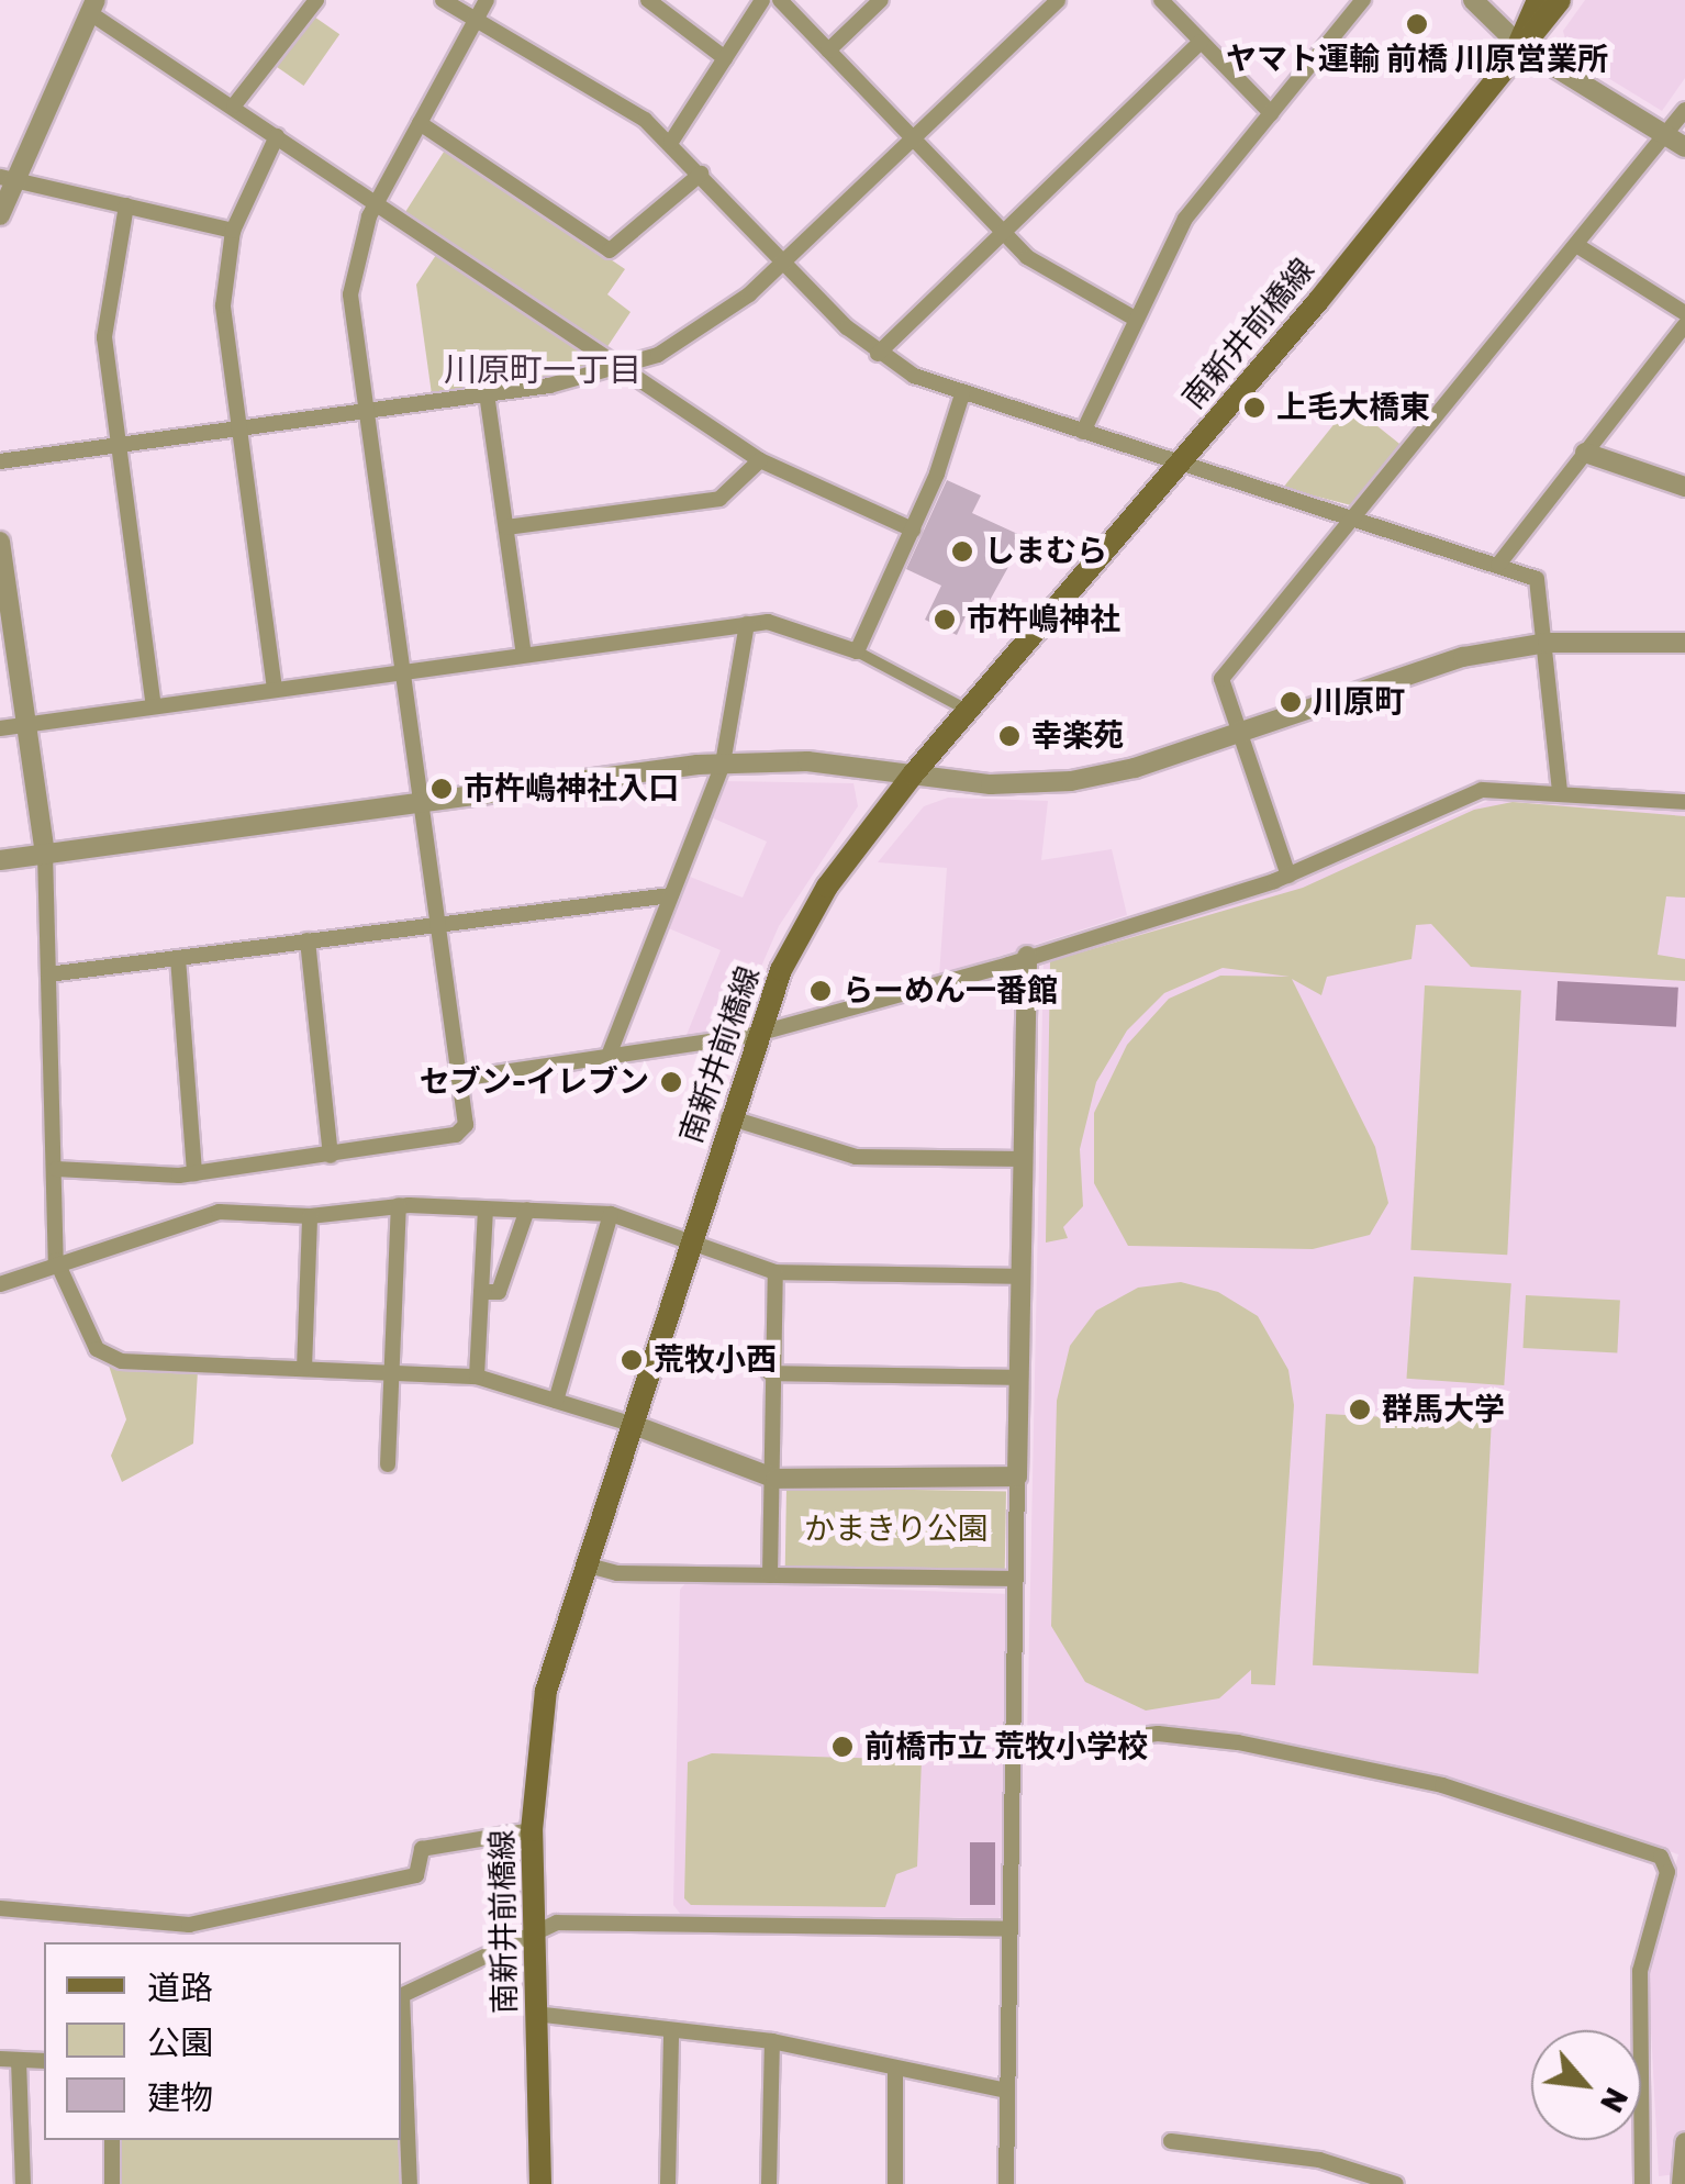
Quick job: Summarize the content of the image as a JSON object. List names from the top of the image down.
{
  "streets": {
    "main road": ["南新井前橋線"]
  },
  "districts": ["川原町一丁目"],
  "parks": ["かまきり公園"],
  "places": [
    "ヤマト運輸 前橋 川原営業所",
    "上毛大橋東",
    "しまむら",
    "市杵嶋神社",
    "川原町",
    "幸楽苑",
    "市杵嶋神社入口",
    "らーめん一番館",
    "セブン-イレブン",
    "荒牧小西",
    "群馬大学",
    "前橋市立 荒牧小学校"
  ],
  "legend": ["道路", "公園", "建物"],
  "north": "bottom right"
}
